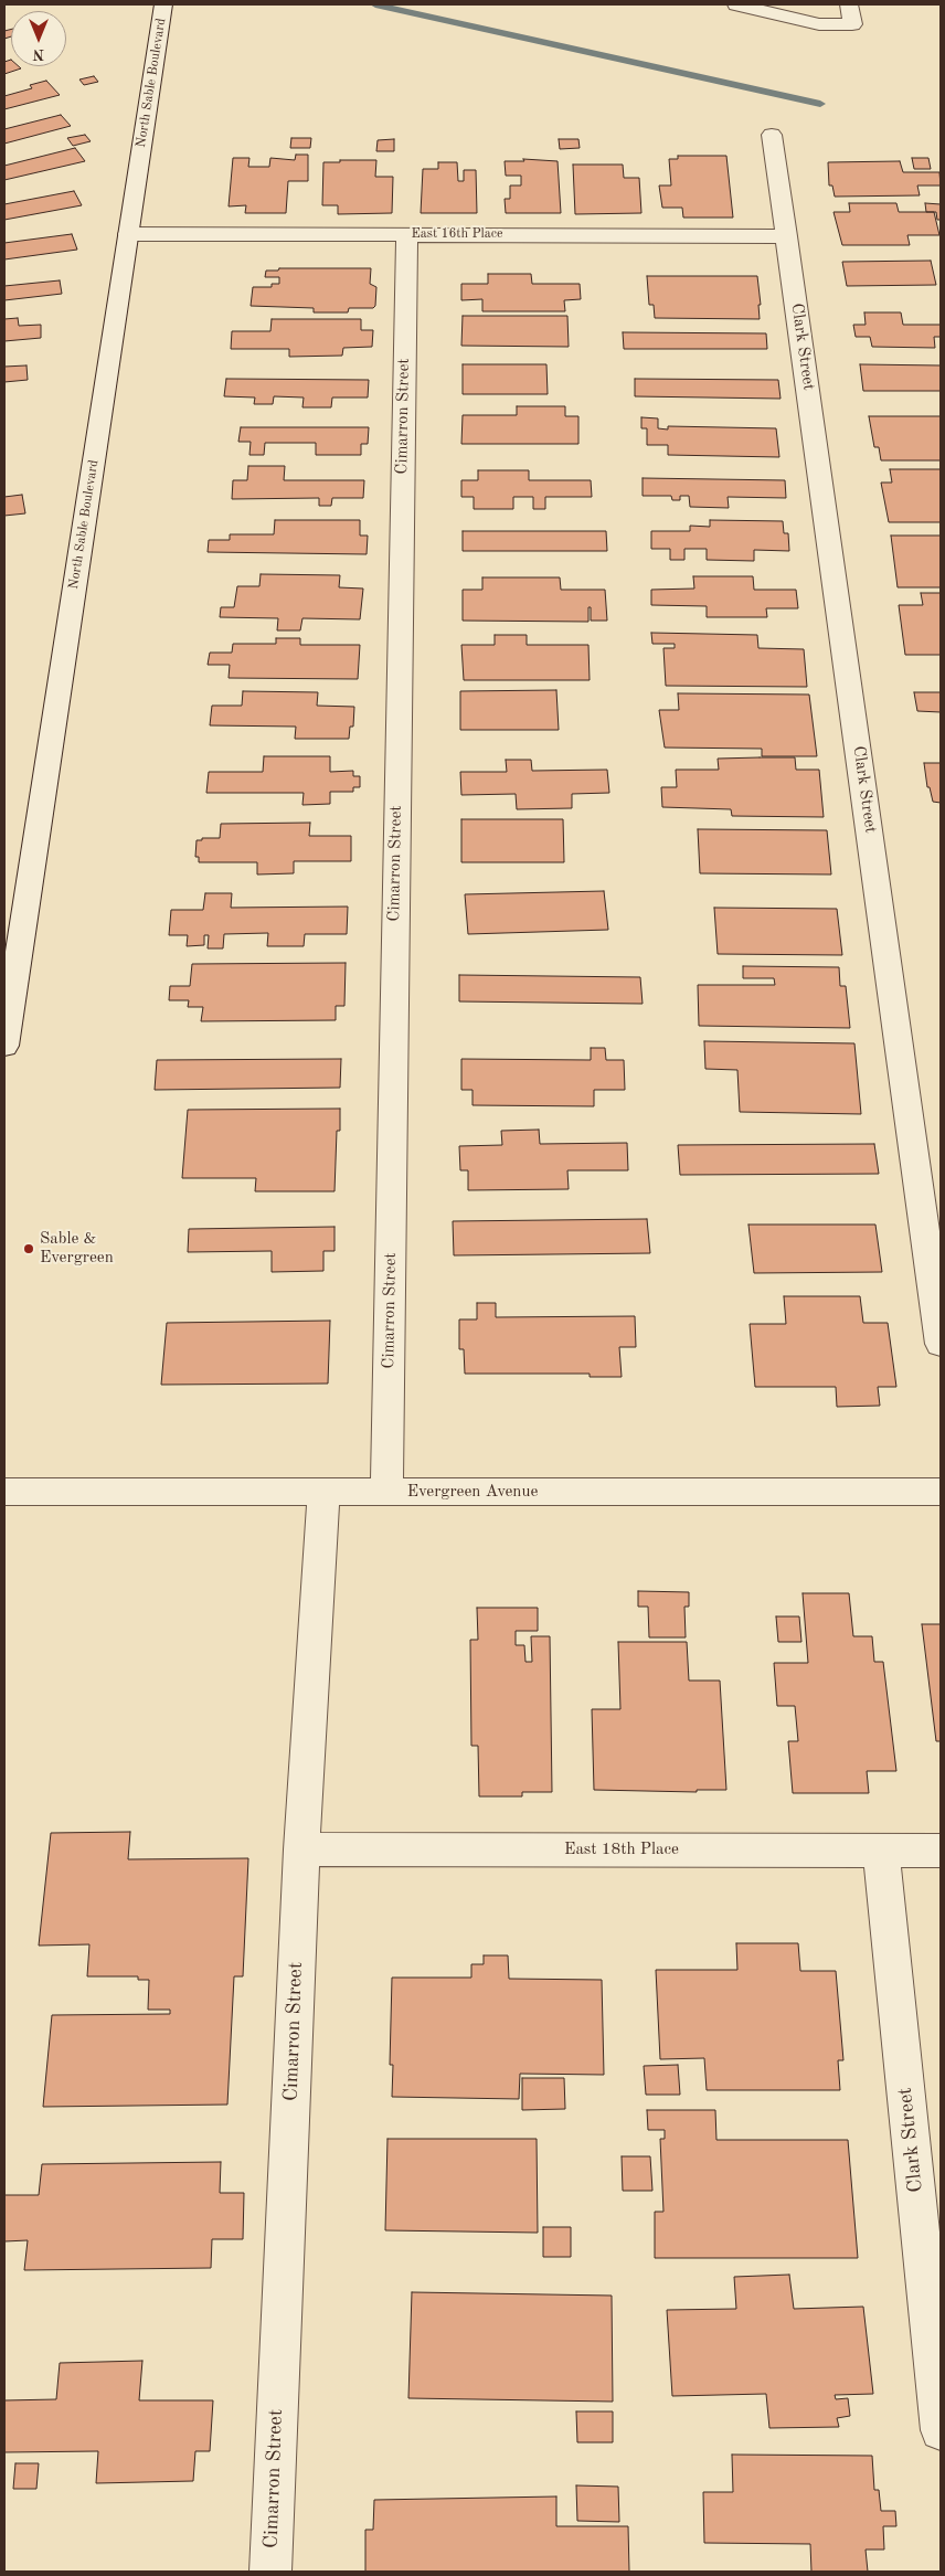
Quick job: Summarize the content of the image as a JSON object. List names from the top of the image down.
{
  "streets": {
    "street": [
      "North Sable Boulevard",
      "East 16th Place",
      "Clark Street",
      "Cimarron Street",
      "Evergreen Avenue",
      "East 18th Place"
    ]
  },
  "crossings": [
    ["North Sable Boulevard", "East 16th Place"],
    ["East 16th Place", "Clark Street"],
    ["East 16th Place", "Cimarron Street"],
    ["Clark Street", "East 18th Place"],
    ["Cimarron Street", "Evergreen Avenue"],
    ["Cimarron Street", "East 18th Place"]
  ],
  "places": ["Sable & Evergreen"],
  "north": "bottom"
}
